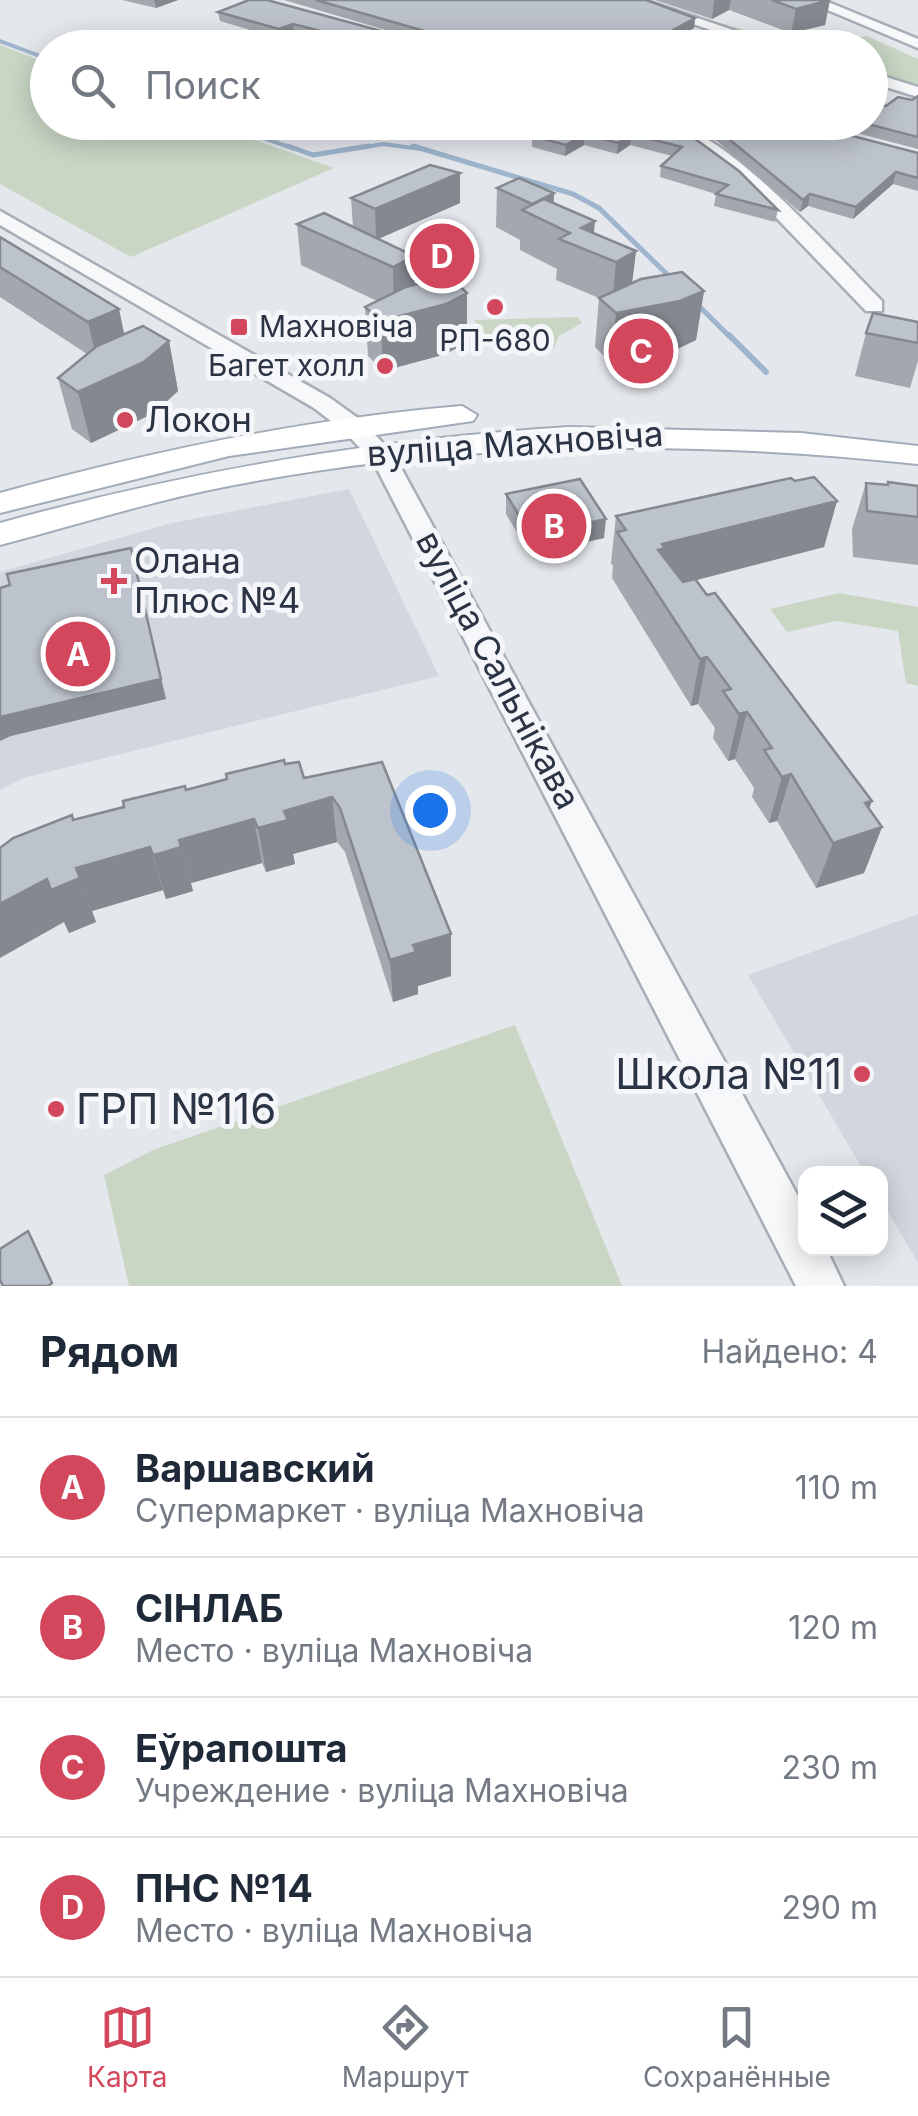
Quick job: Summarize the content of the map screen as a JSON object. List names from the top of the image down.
{
  "streets": {
    "main road": ["вуліца Махновіча"],
    "street": ["вуліца Сальнікава"]
  },
  "crossings": [
    ["вуліца Махновіча", "вуліца Сальнікава"]
  ],
  "places": {
    "other": [
      "РП-680",
      "Багет холл",
      "Локон",
      "Школа №11",
      "ГРП №116"
    ],
    "transit": ["Махновіча"],
    "health": ["Олана Плюс №4"]
  },
  "page": {
    "search": "Поиск",
    "pins": [
      "D",
      "C",
      "B",
      "A"
    ],
    "heading": ["Рядом", "Найдено: 4"],
    "list": [
      {
        "mark": "A",
        "name": "Варшавский",
        "note": "Супермаркет · вуліца Махновіча",
        "value": "110 m"
      },
      {
        "mark": "B",
        "name": "СІНЛАБ",
        "note": "Место · вуліца Махновіча",
        "value": "120 m"
      },
      {
        "mark": "C",
        "name": "Еўрапошта",
        "note": "Учреждение · вуліца Махновіча",
        "value": "230 m"
      },
      {
        "mark": "D",
        "name": "ПНС №14",
        "note": "Место · вуліца Махновіча",
        "value": "290 m"
      }
    ],
    "nav": ["Карта", "Маршрут", "Сохранённые"]
  }
}
